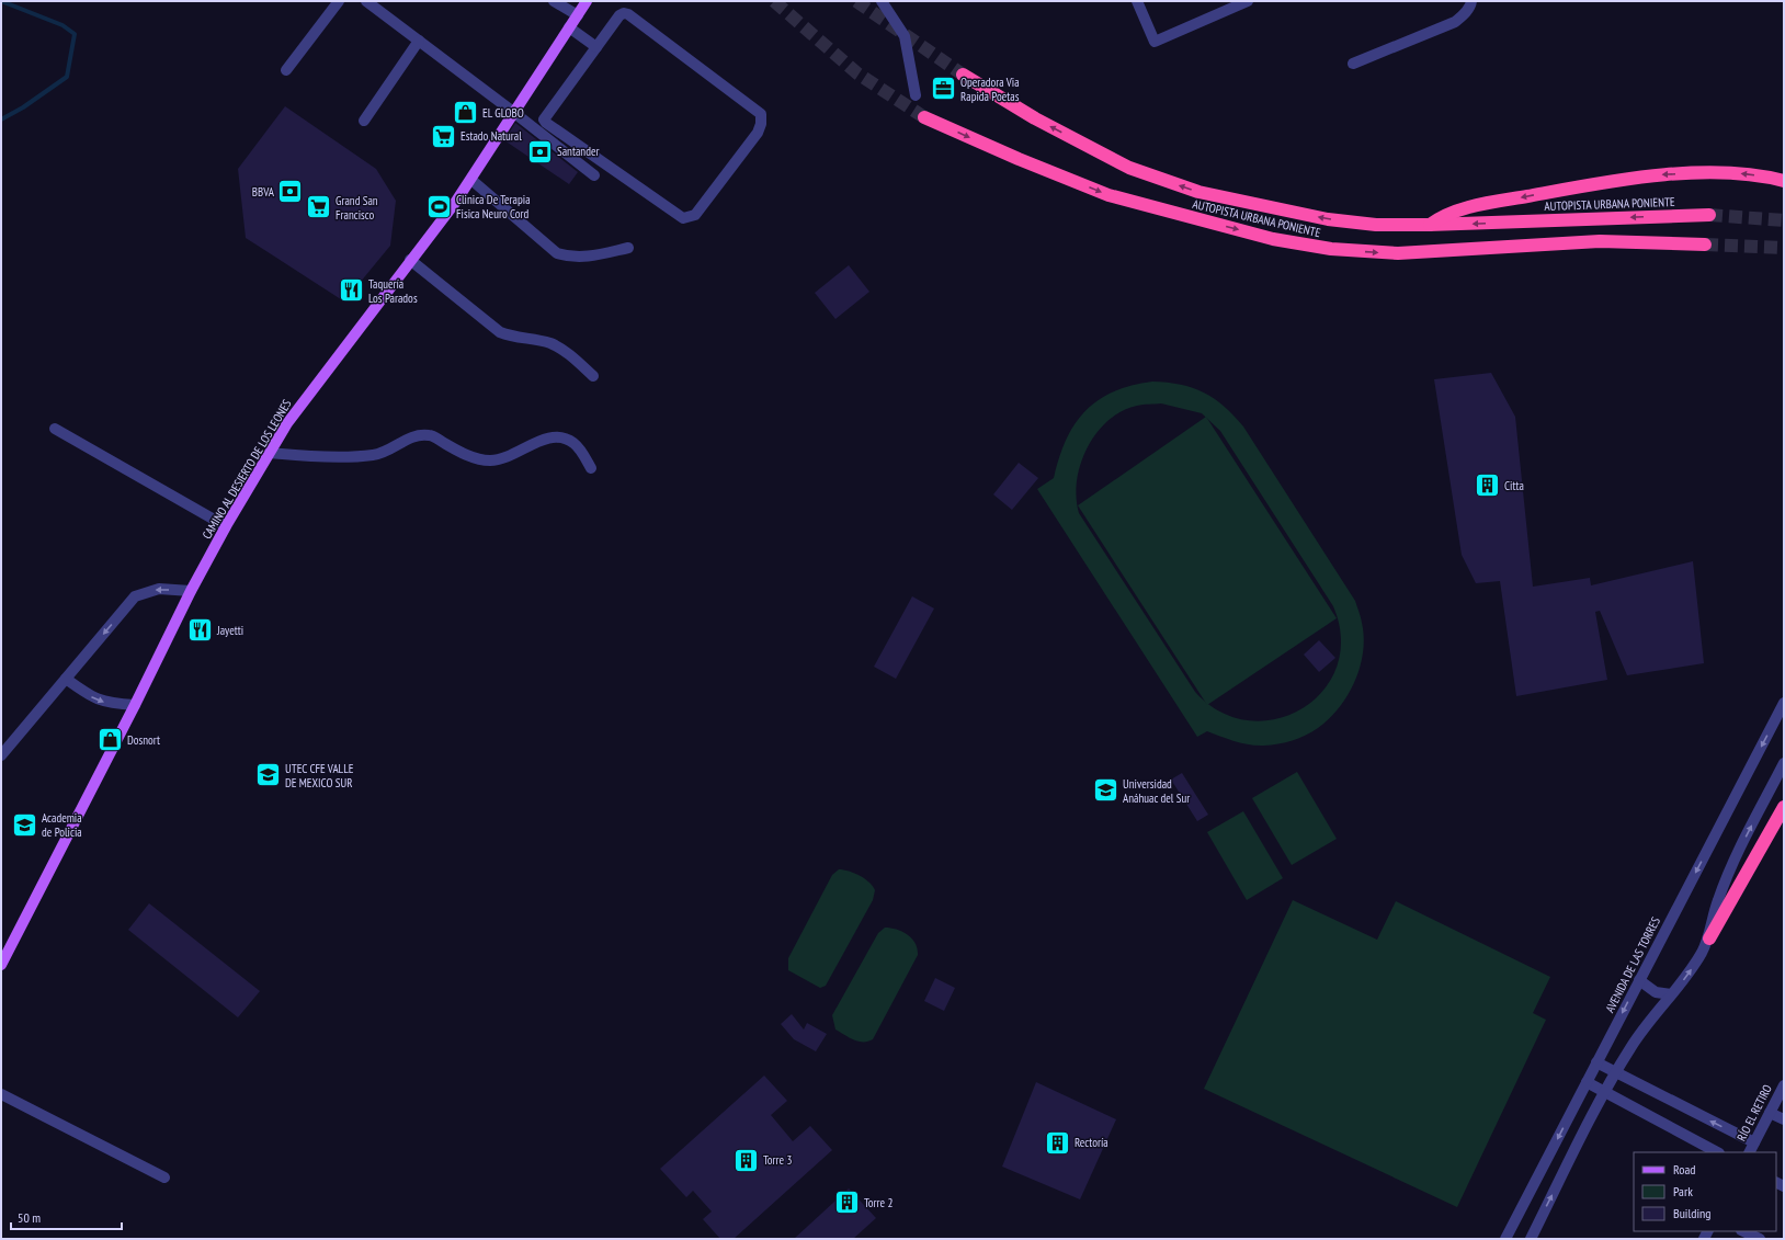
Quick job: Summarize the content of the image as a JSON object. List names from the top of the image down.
{
  "streets": {
    "highway": ["AUTOPISTA URBANA PONIENTE"],
    "main road": ["CAMINO AL DESIERTO DE LOS LEONES"],
    "street": ["AVENIDA DE LAS TORRES", "RÍO EL RETIRO"]
  },
  "places": {
    "office": ["Operadora Via Rapida Poetas"],
    "shop": ["EL GLOBO", "Dosnort"],
    "supermarket": ["Estado Natural", "Grand San Francisco"],
    "bank": ["Santander", "BBVA"],
    "sports": ["Clinica De Terapia Fisica Neuro Cord"],
    "restaurant": ["Taquería Los Parados", "Jayetti"],
    "building": [
      "Citta",
      "Rectoría",
      "Torre 3",
      "Torre 2"
    ],
    "school or university": ["UTEC CFE VALLE DE MEXICO SUR", "Universidad Anáhuac del Sur", "Academia de Policia"]
  },
  "legend": ["Road", "Park", "Building"],
  "scale_bar": "50 m"
}
